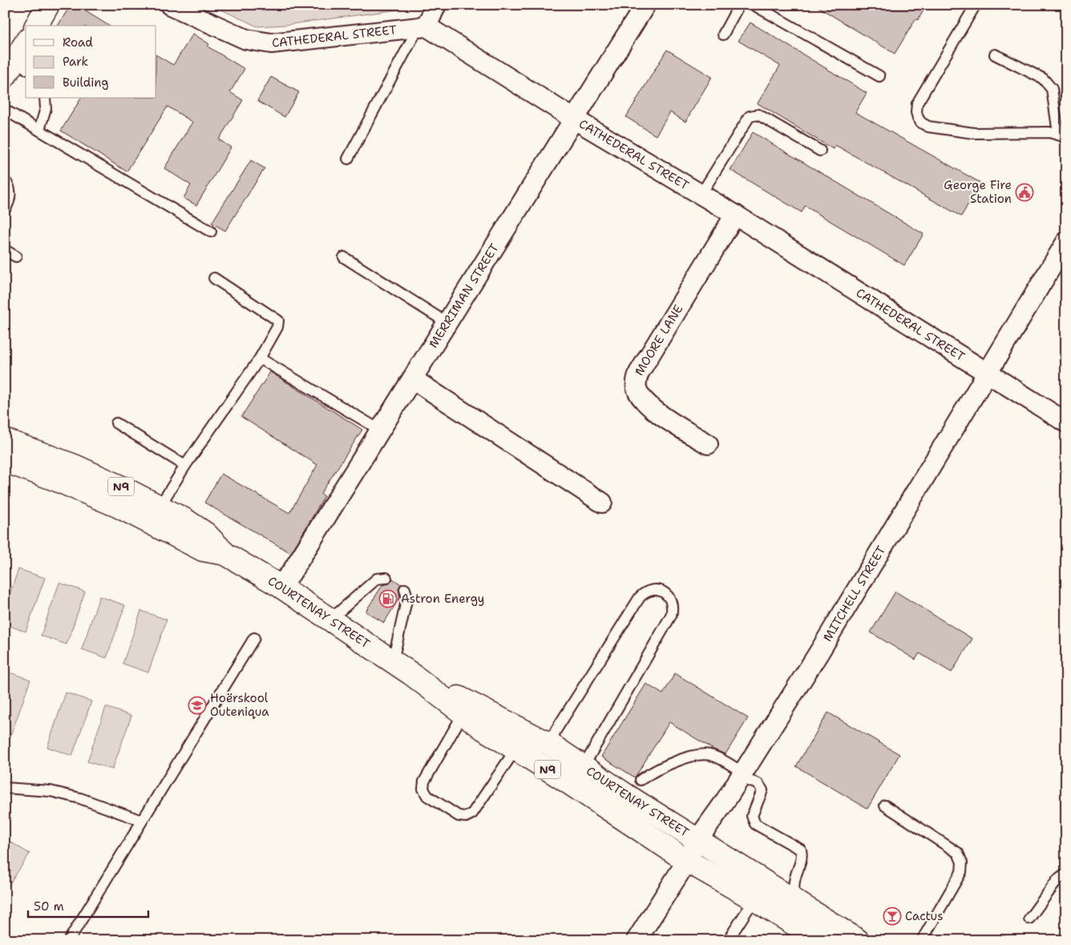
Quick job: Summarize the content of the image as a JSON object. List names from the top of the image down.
{
  "streets": {
    "main road": ["N9", "COURTENAY STREET"],
    "street": [
      "CATHEDERAL STREET",
      "MERRIMAN STREET",
      "MOORE LANE",
      "MITCHELL STREET"
    ]
  },
  "crossings": [
    ["CATHEDERAL STREET", "MERRIMAN STREET"],
    ["CATHEDERAL STREET", "MOORE LANE"],
    ["CATHEDERAL STREET", "MITCHELL STREET"],
    ["MERRIMAN STREET", "COURTENAY STREET"],
    ["MITCHELL STREET", "COURTENAY STREET"]
  ],
  "places": {
    "public building": ["George Fire Station"],
    "fuel station": ["Astron Energy"],
    "school or university": ["Hoërskool Outeniqua"],
    "bar": ["Cactus"]
  },
  "legend": ["Road", "Park", "Building"],
  "scale_bar": "50 m"
}
